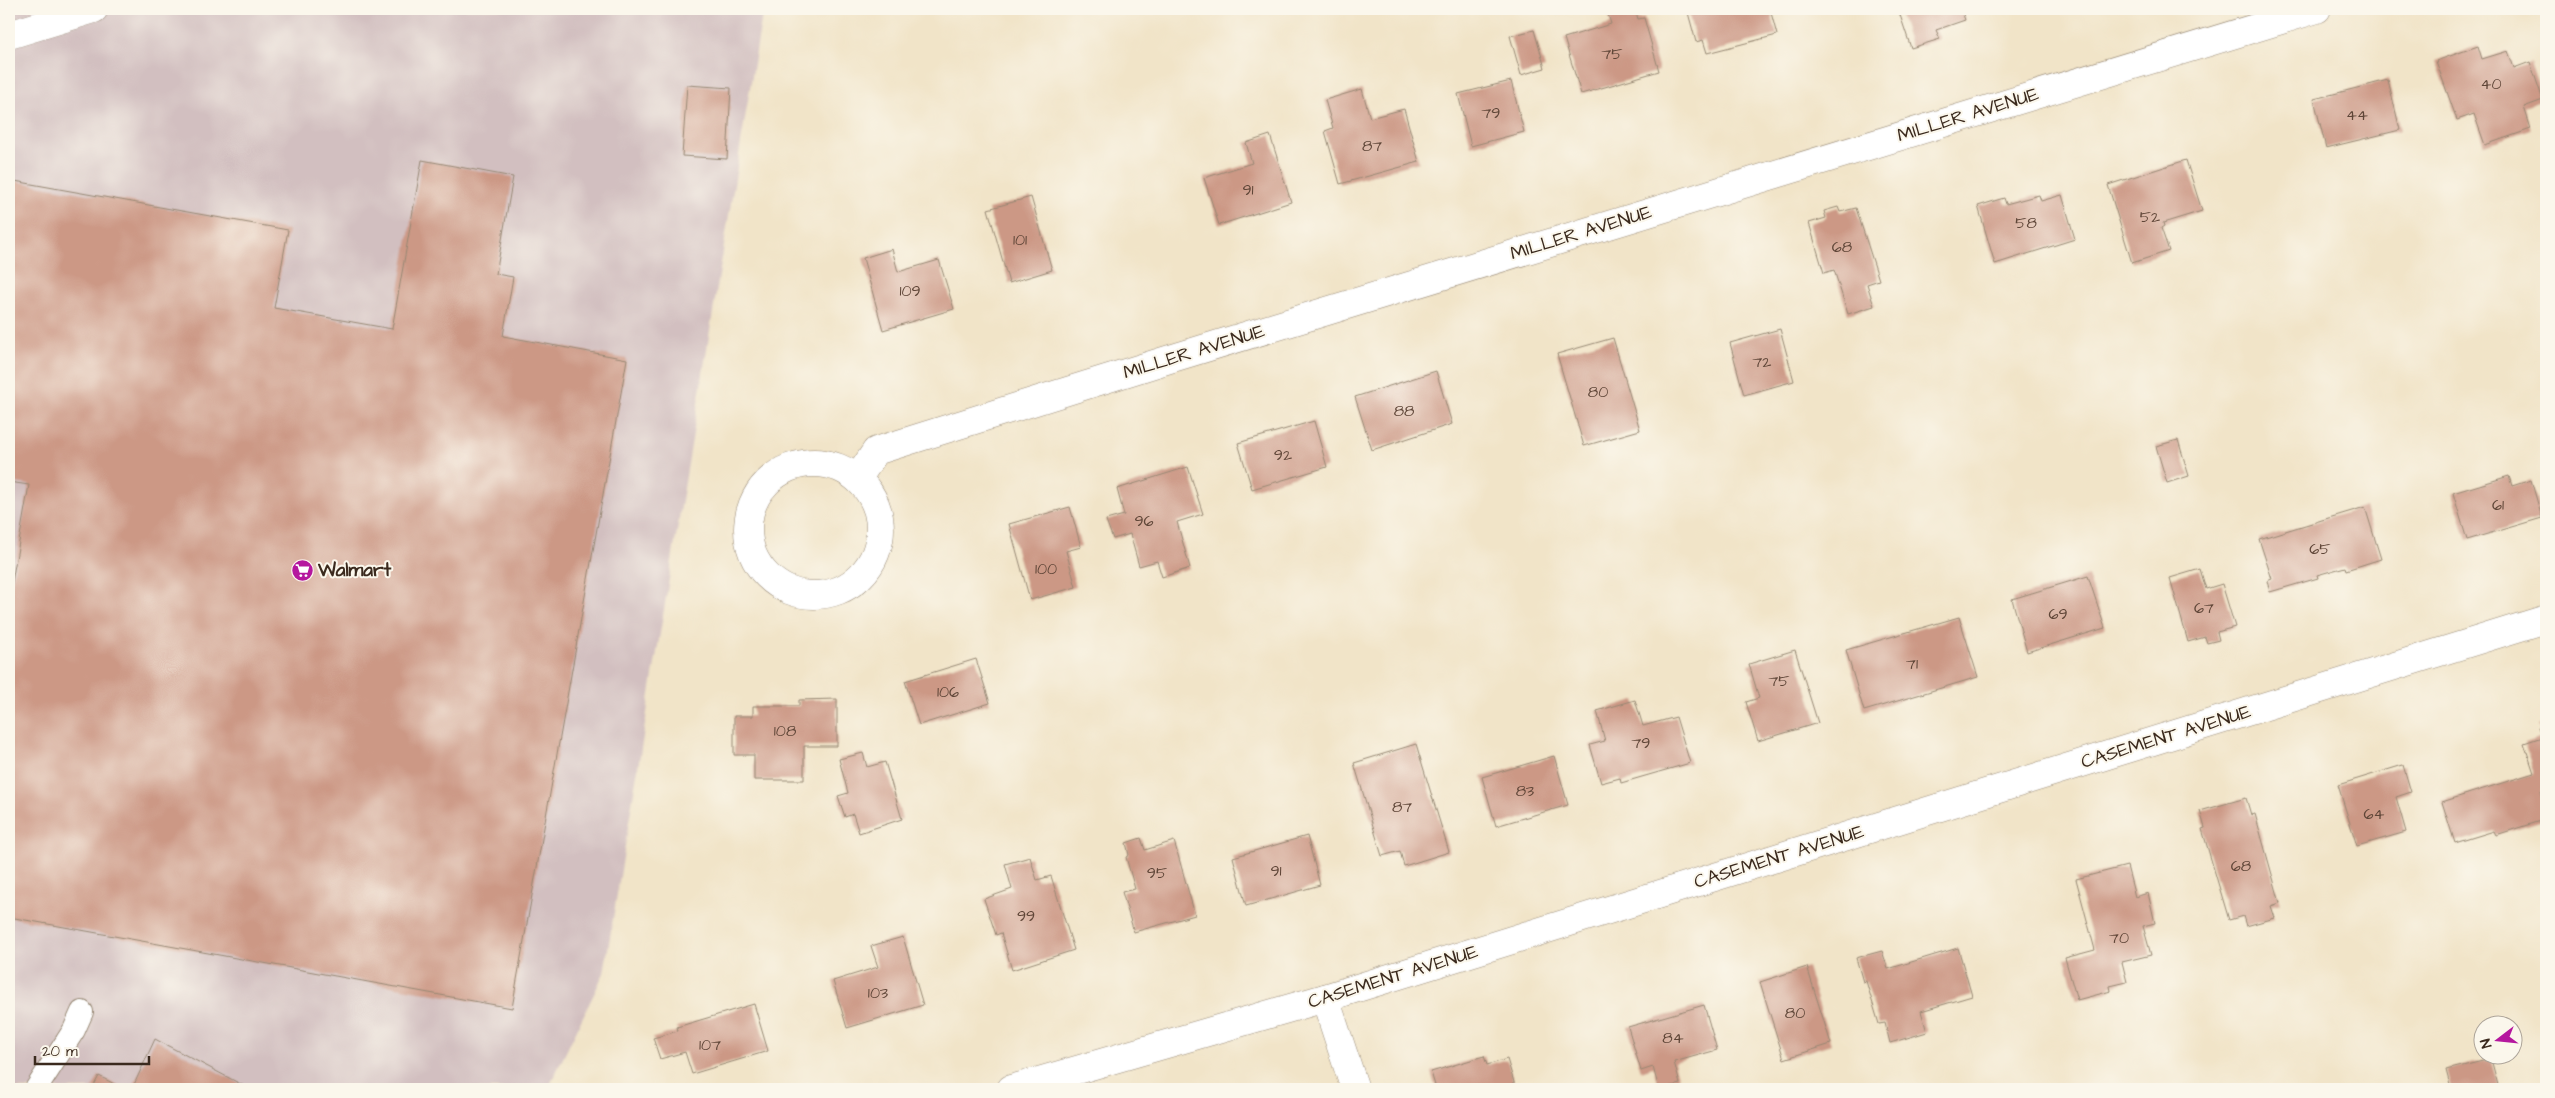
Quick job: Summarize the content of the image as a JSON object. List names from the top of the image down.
{
  "streets": {
    "street": ["MILLER AVENUE", "CASEMENT AVENUE"]
  },
  "places": {
    "supermarket": ["Walmart"]
  },
  "house_numbers": [
    "75",
    "40",
    "79",
    "44",
    "87",
    "91",
    "52",
    "58",
    "101",
    "68",
    "109",
    "72",
    "80",
    "88",
    "92",
    "61",
    "96",
    "65",
    "100",
    "67",
    "69",
    "71",
    "75",
    "106",
    "108",
    "79",
    "83",
    "87",
    "64",
    "68",
    "91",
    "95",
    "99",
    "70",
    "103",
    "80",
    "84",
    "107"
  ],
  "scale_bar": "20 m",
  "north": "left"
}
